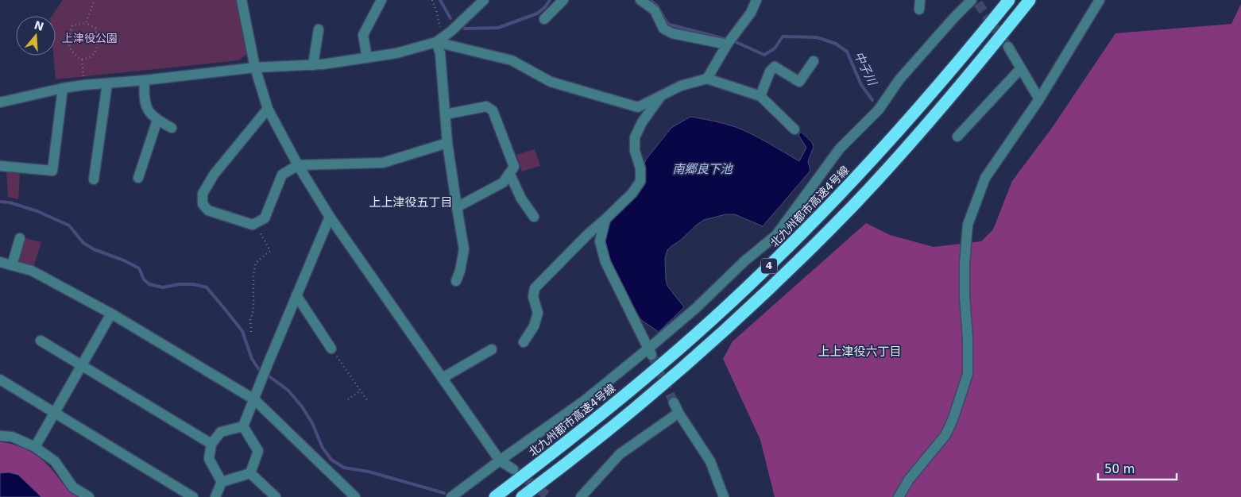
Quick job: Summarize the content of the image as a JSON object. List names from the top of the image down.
{
  "streets": {
    "highway": ["北九州都市高速4号線", "4"]
  },
  "districts": ["上上津役五丁目", "上上津役六丁目"],
  "water": ["中子川", "南郷良下池"],
  "parks": ["上津役公園"],
  "scale_bar": "50 m",
  "north": "top"
}
